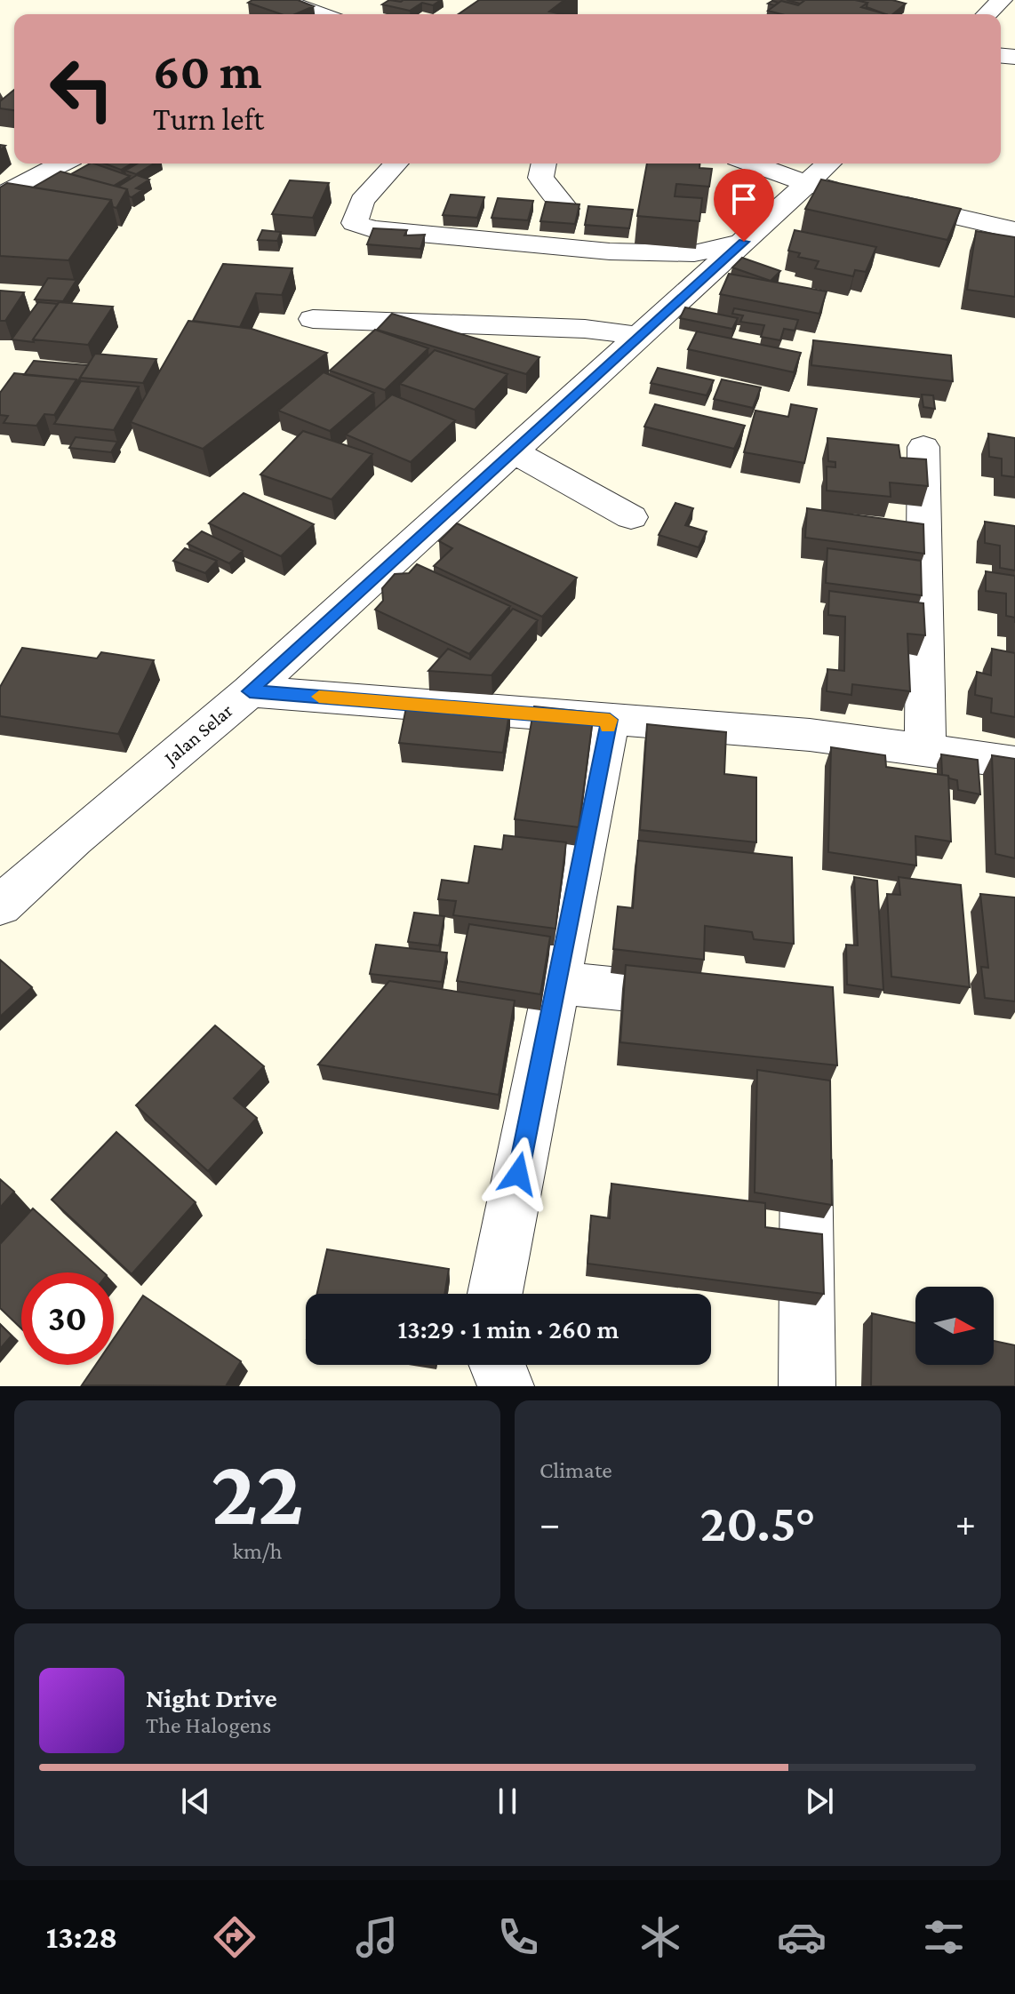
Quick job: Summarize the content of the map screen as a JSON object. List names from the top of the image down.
{
  "streets": {
    "street": ["Jalan Selar"]
  },
  "north": "right",
  "page": {
    "turn": ["60 m", "Turn left"],
    "limit": "30",
    "trip": "13:29 · 1 min · 260 m",
    "tile": [
      ["22", "km/h"],
      "Climate"
    ],
    "heat": ["−", "20.5°", "+"],
    "song": ["Night Drive", "The Halogens"],
    "tabs": "13:28"
  }
}
